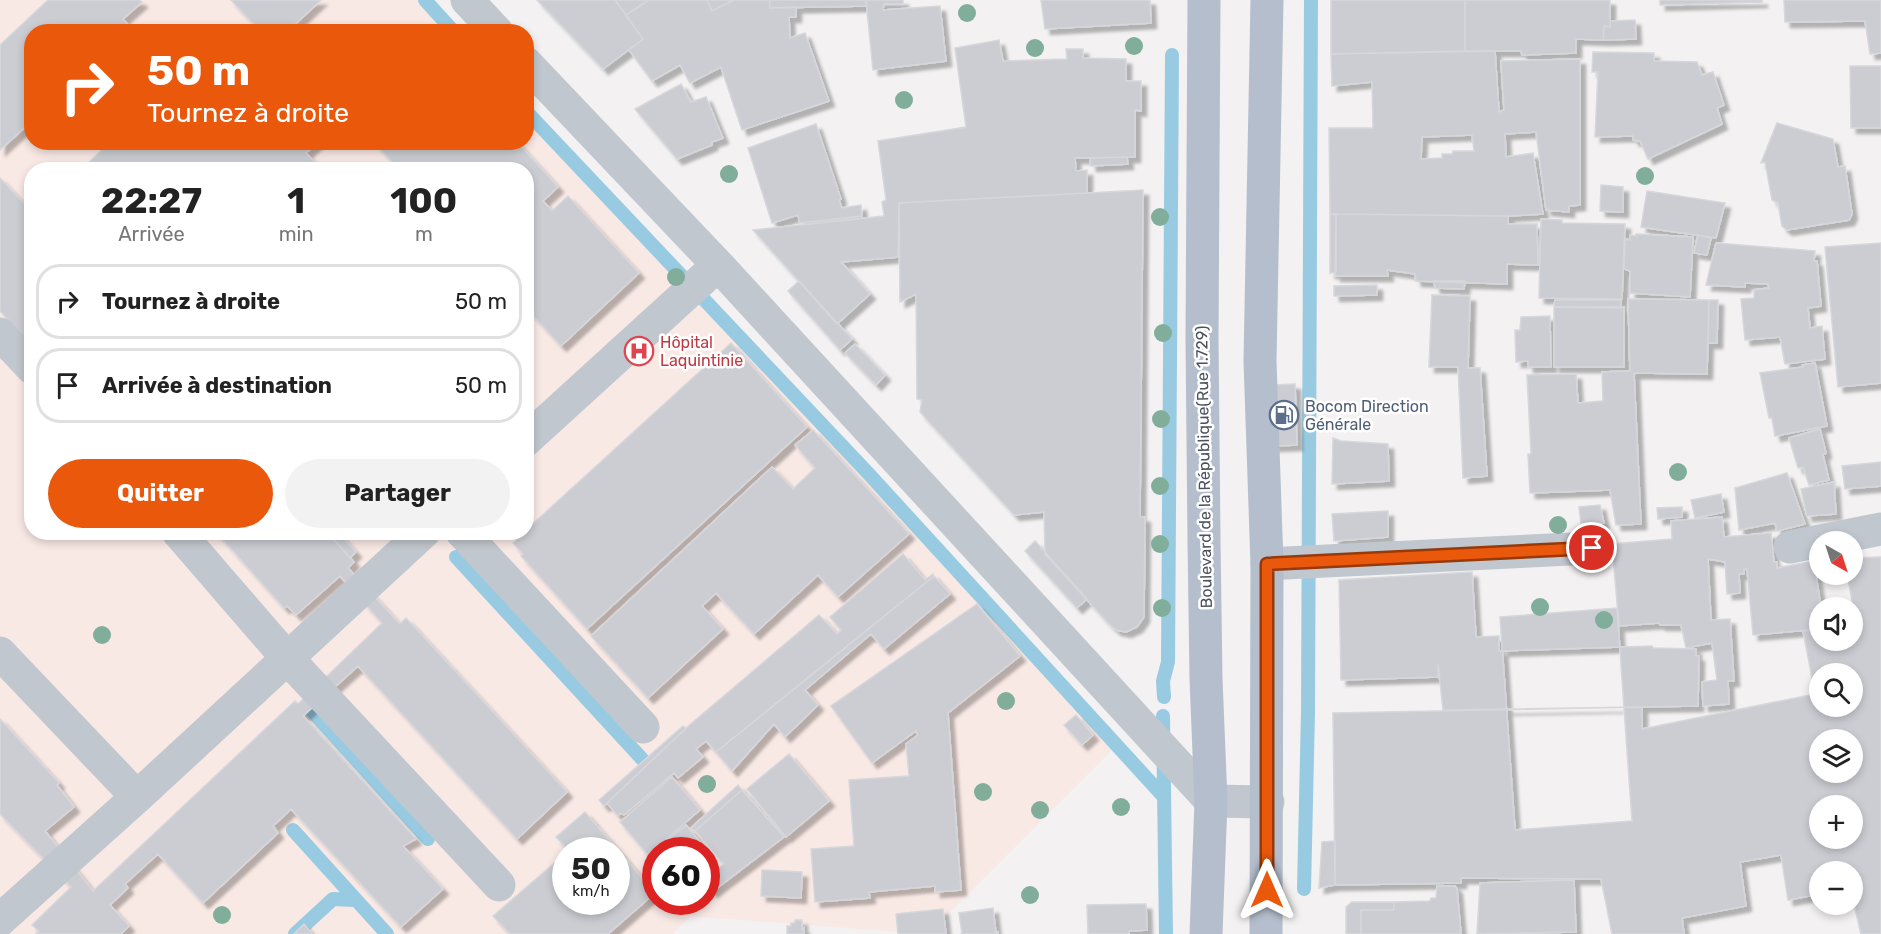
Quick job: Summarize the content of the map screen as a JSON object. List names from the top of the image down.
{
  "streets": {
    "main road": ["Boulevard de la République(Rue 1.729)"]
  },
  "places": {
    "hospital": ["Hôpital Laquintinie"],
    "fuel station": ["Bocom Direction Générale"]
  },
  "north": "bottom right",
  "page": {
    "turn": ["50 m", "Tournez à droite"],
    "eta": [
      "22:27",
      "Arrivée",
      "1",
      "min",
      "100",
      "m"
    ],
    "list": [
      {
        "name": "Tournez à droite",
        "value": "50 m"
      },
      {
        "name": "Arrivée à destination",
        "value": "50 m"
      }
    ],
    "buttons": ["Quitter", "Partager"],
    "map_buttons": ["+", "−"],
    "speed": "50 km/h",
    "limit": "60"
  }
}
